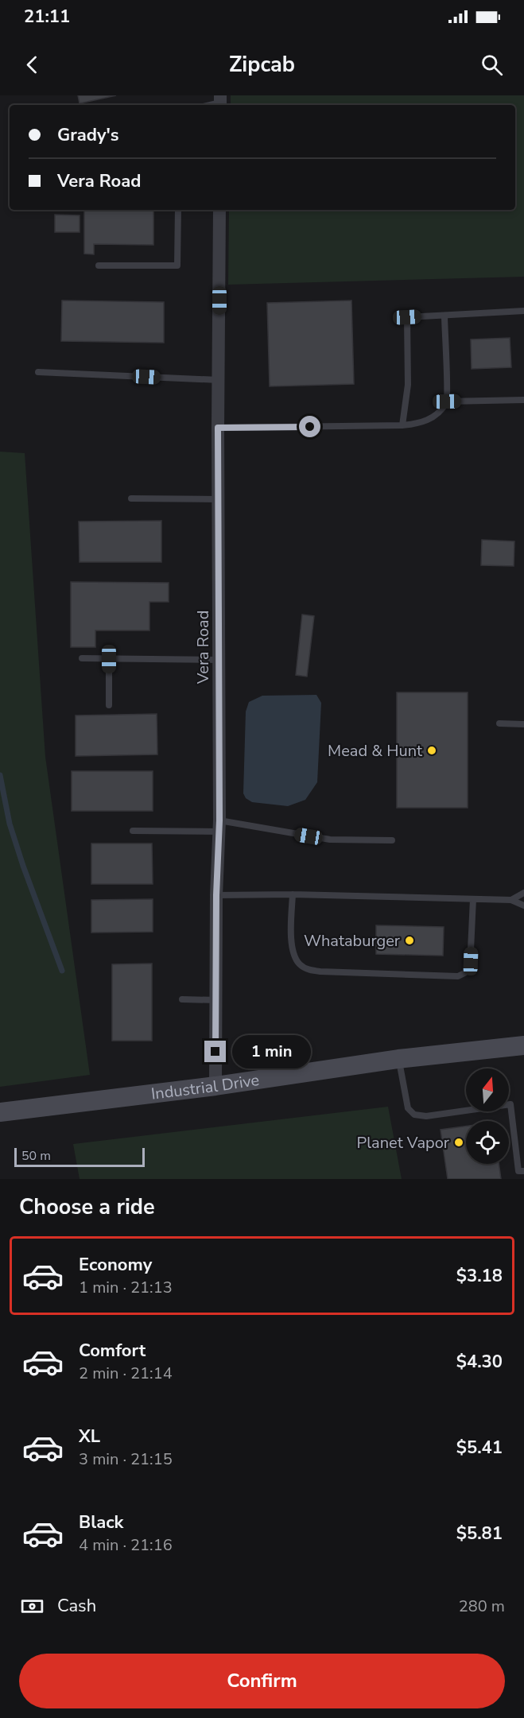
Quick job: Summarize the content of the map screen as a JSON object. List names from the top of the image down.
{
  "streets": {
    "street": ["Vera Road", "Industrial Drive"]
  },
  "crossings": [
    ["Vera Road", "Industrial Drive"]
  ],
  "places": ["Mead & Hunt", "Whataburger", "Planet Vapor"],
  "scale_bar": "50 m",
  "north": "top",
  "page": {
    "status": "21:11",
    "header": "Zipcab",
    "banner": ["Grady's", "Vera Road"],
    "bubble": "1 min",
    "scale": "50 m",
    "heading": "Choose a ride",
    "list": [
      {
        "name": "Economy",
        "note": "1 min · 21:13",
        "value": "$3.18"
      },
      {
        "name": "Comfort",
        "note": "2 min · 21:14",
        "value": "$4.30"
      },
      {
        "name": "XL",
        "note": "3 min · 21:15",
        "value": "$5.41"
      },
      {
        "name": "Black",
        "note": "4 min · 21:16",
        "value": "$5.81"
      }
    ],
    "pay": ["Cash", "280 m"],
    "buttons": "Confirm"
  }
}
